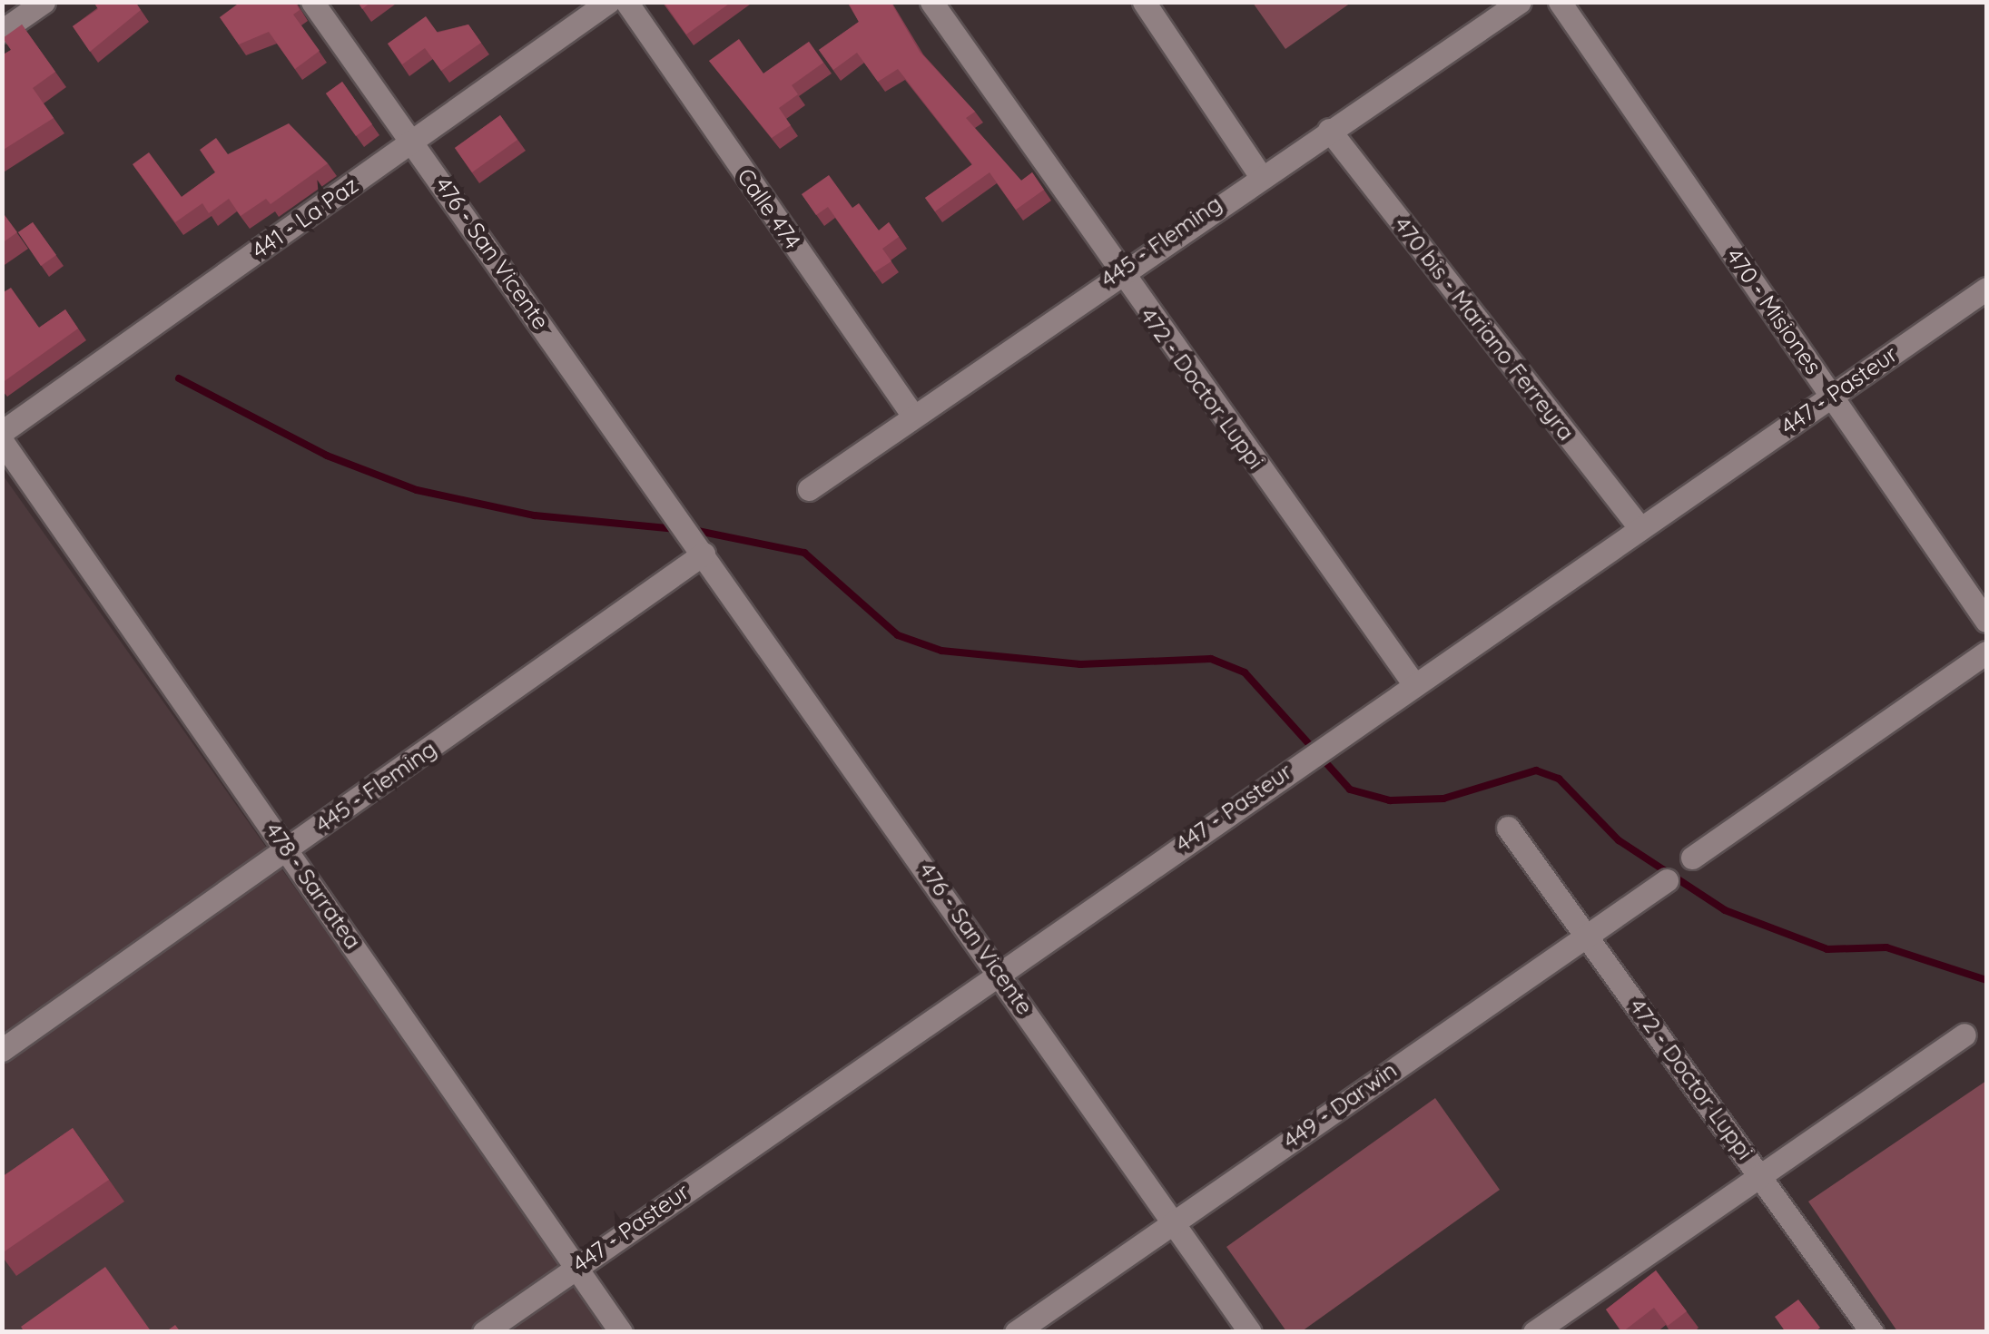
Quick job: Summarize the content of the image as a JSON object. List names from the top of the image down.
{
  "streets": {
    "street": [
      "Calle 474",
      "441 - La Paz",
      "445 - Fleming",
      "476 - San Vicente",
      "470 - Misiones",
      "470 bis - Mariano Ferreyra",
      "472 - Doctor Luppi",
      "447 - Pasteur",
      "478 - Sarratea",
      "449 - Darwin"
    ]
  },
  "crossings": [
    ["Calle 474", "445 - Fleming"],
    ["441 - La Paz", "476 - San Vicente"],
    ["445 - Fleming", "476 - San Vicente"],
    ["445 - Fleming", "470 bis - Mariano Ferreyra"],
    ["445 - Fleming", "472 - Doctor Luppi"],
    ["445 - Fleming", "478 - Sarratea"],
    ["476 - San Vicente", "447 - Pasteur"],
    ["476 - San Vicente", "449 - Darwin"],
    ["470 - Misiones", "447 - Pasteur"],
    ["470 bis - Mariano Ferreyra", "447 - Pasteur"],
    ["472 - Doctor Luppi", "447 - Pasteur"],
    ["472 - Doctor Luppi", "449 - Darwin"],
    ["447 - Pasteur", "478 - Sarratea"]
  ]
}
